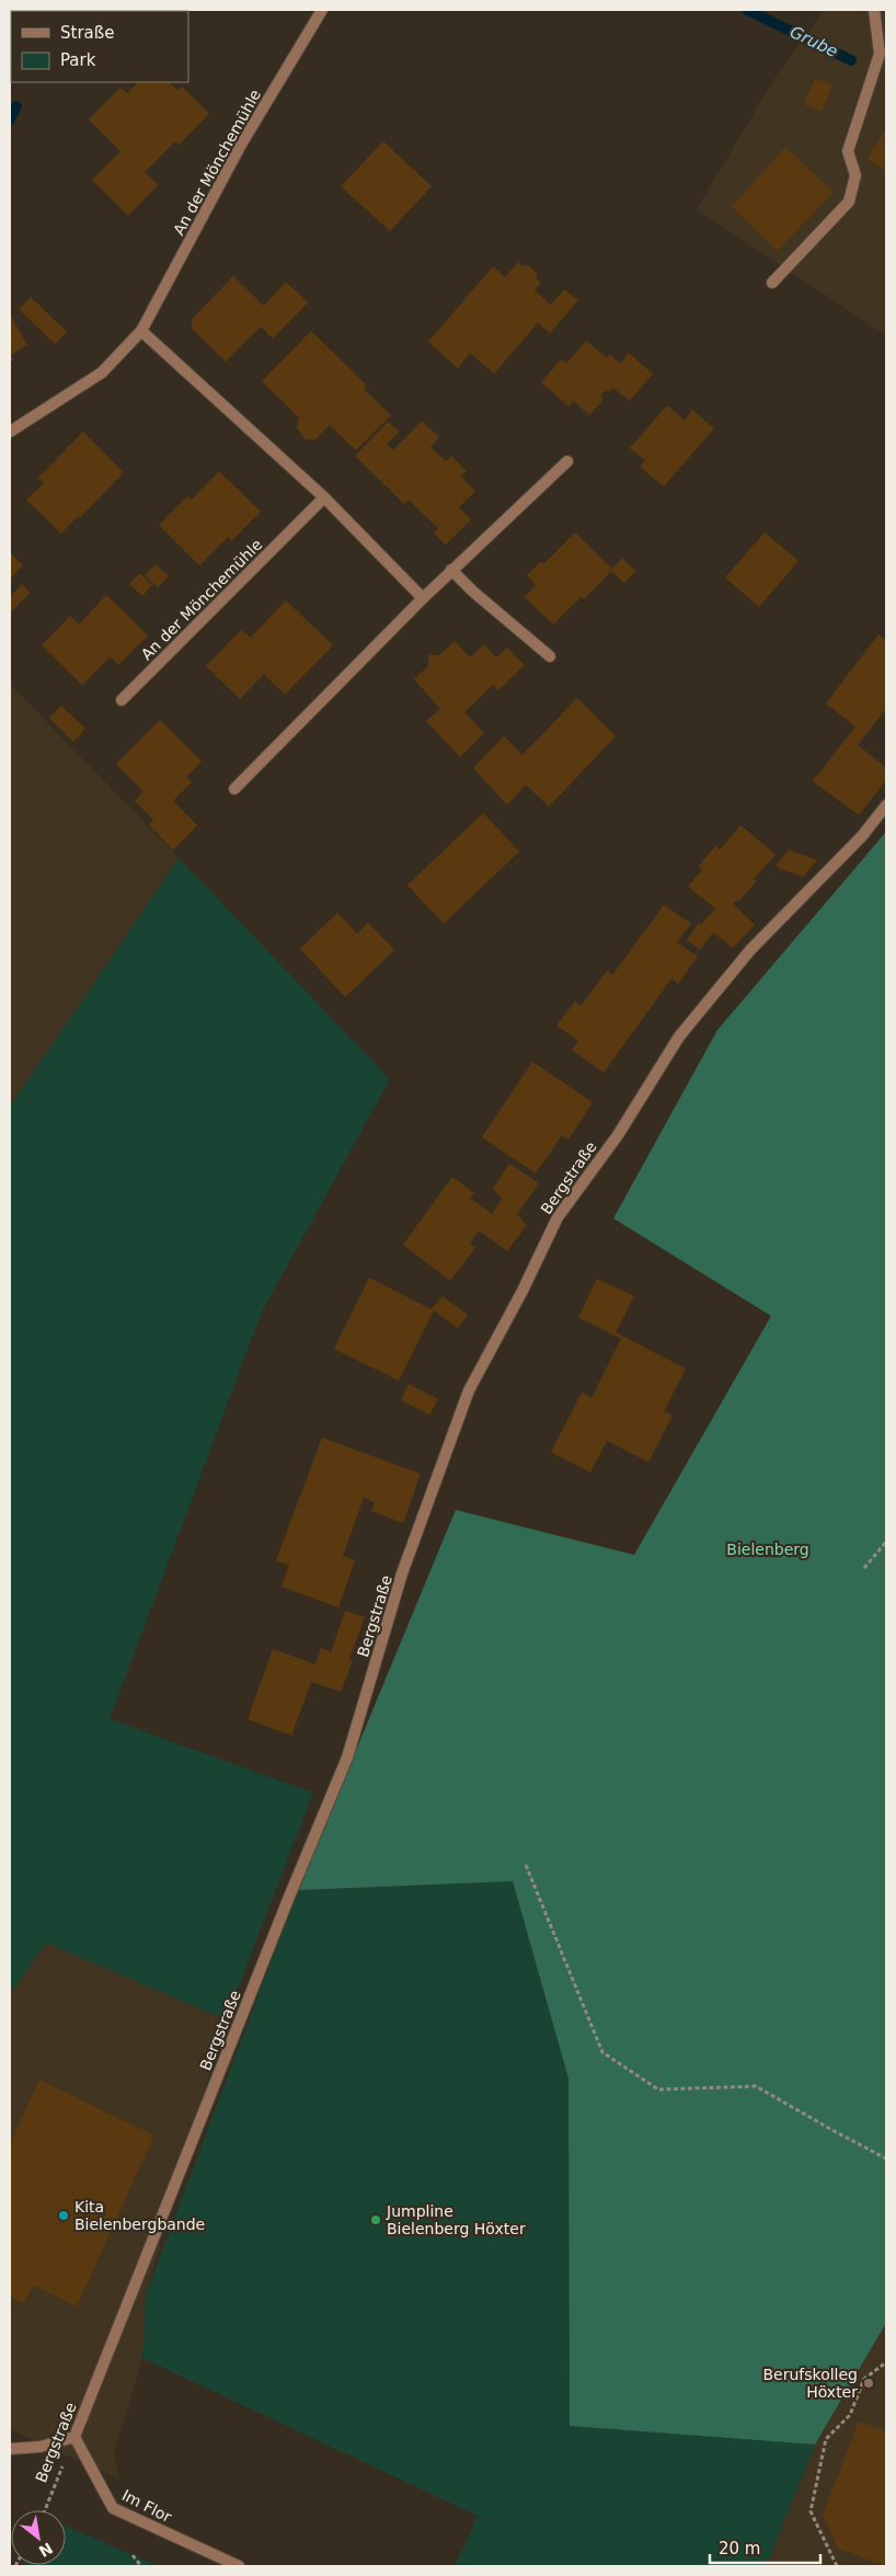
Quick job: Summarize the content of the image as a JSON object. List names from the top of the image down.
{
  "streets": {
    "street": ["An der Mönchemühle", "Bergstraße", "Im Flor"]
  },
  "crossings": [
    ["Bergstraße", "Im Flor"]
  ],
  "water": ["Grube"],
  "parks": ["Bielenberg"],
  "places": ["Kita Bielenbergbande", "Jumpline Bielenberg Höxter", "Berufskolleg Höxter"],
  "legend": ["Straße", "Park"],
  "scale_bar": "20 m",
  "north": "bottom right"
}
